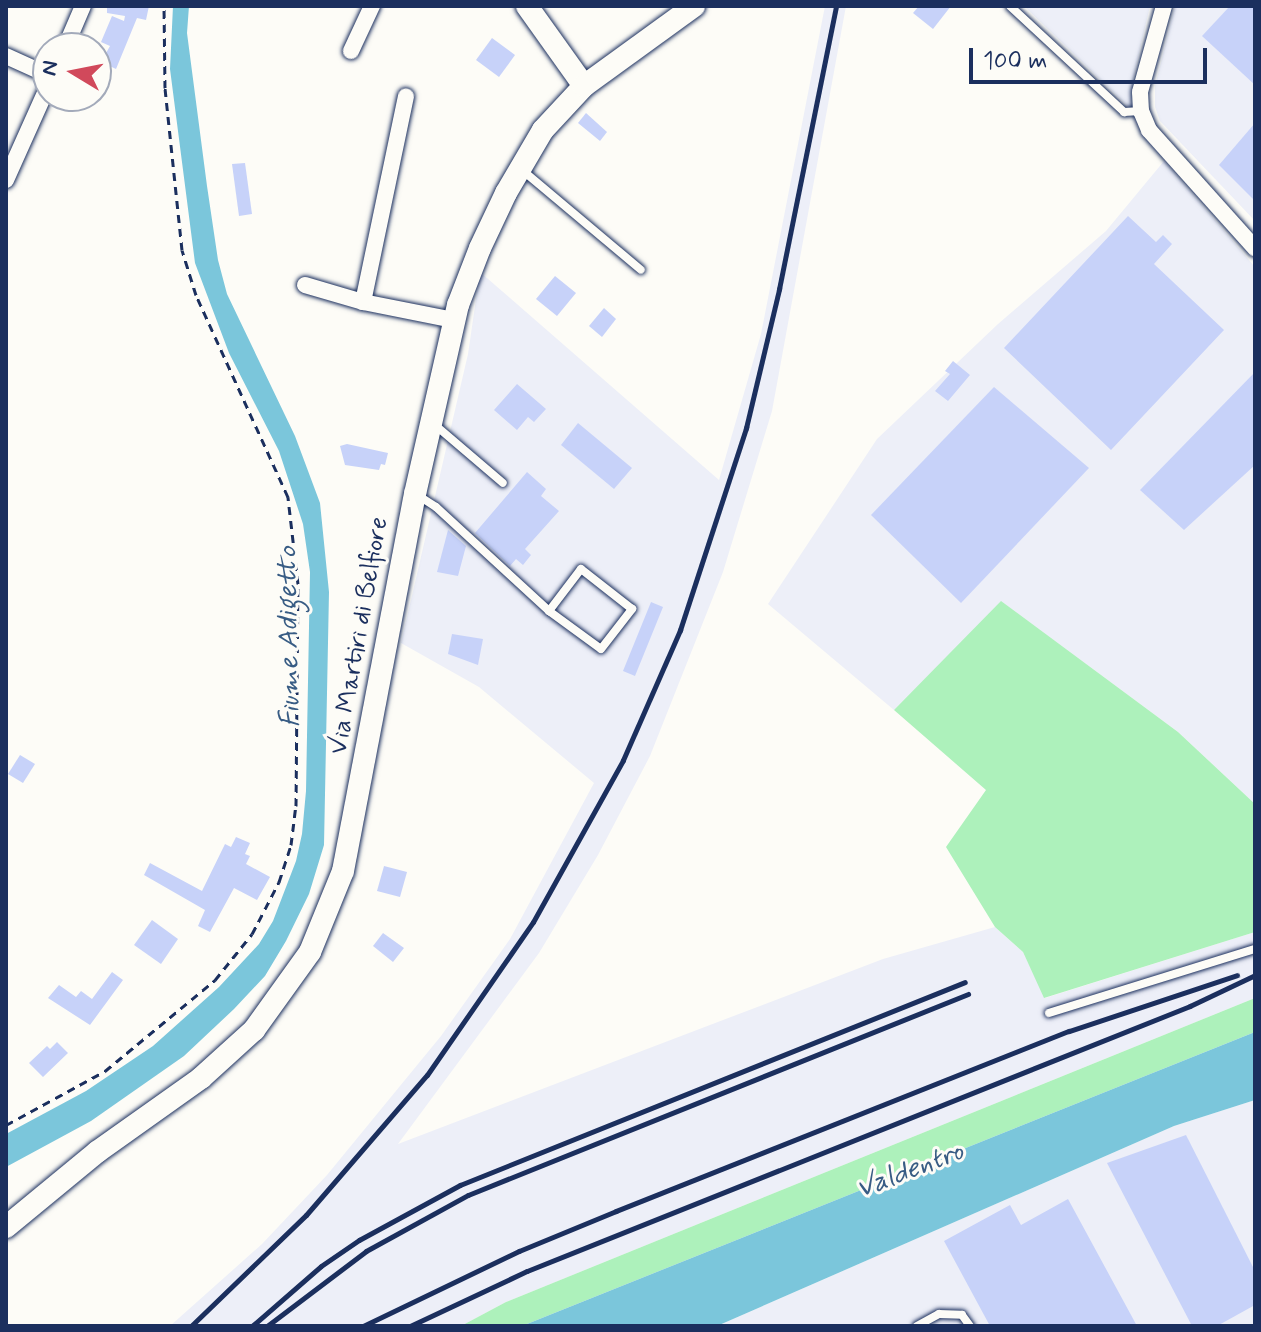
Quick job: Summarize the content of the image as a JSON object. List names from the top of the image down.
{
  "streets": {
    "street": ["Via Martiri di Belfiore"]
  },
  "water": ["Fiume Adigetto", "Valdentro"],
  "scale_bar": "100 m",
  "north": "left"
}
